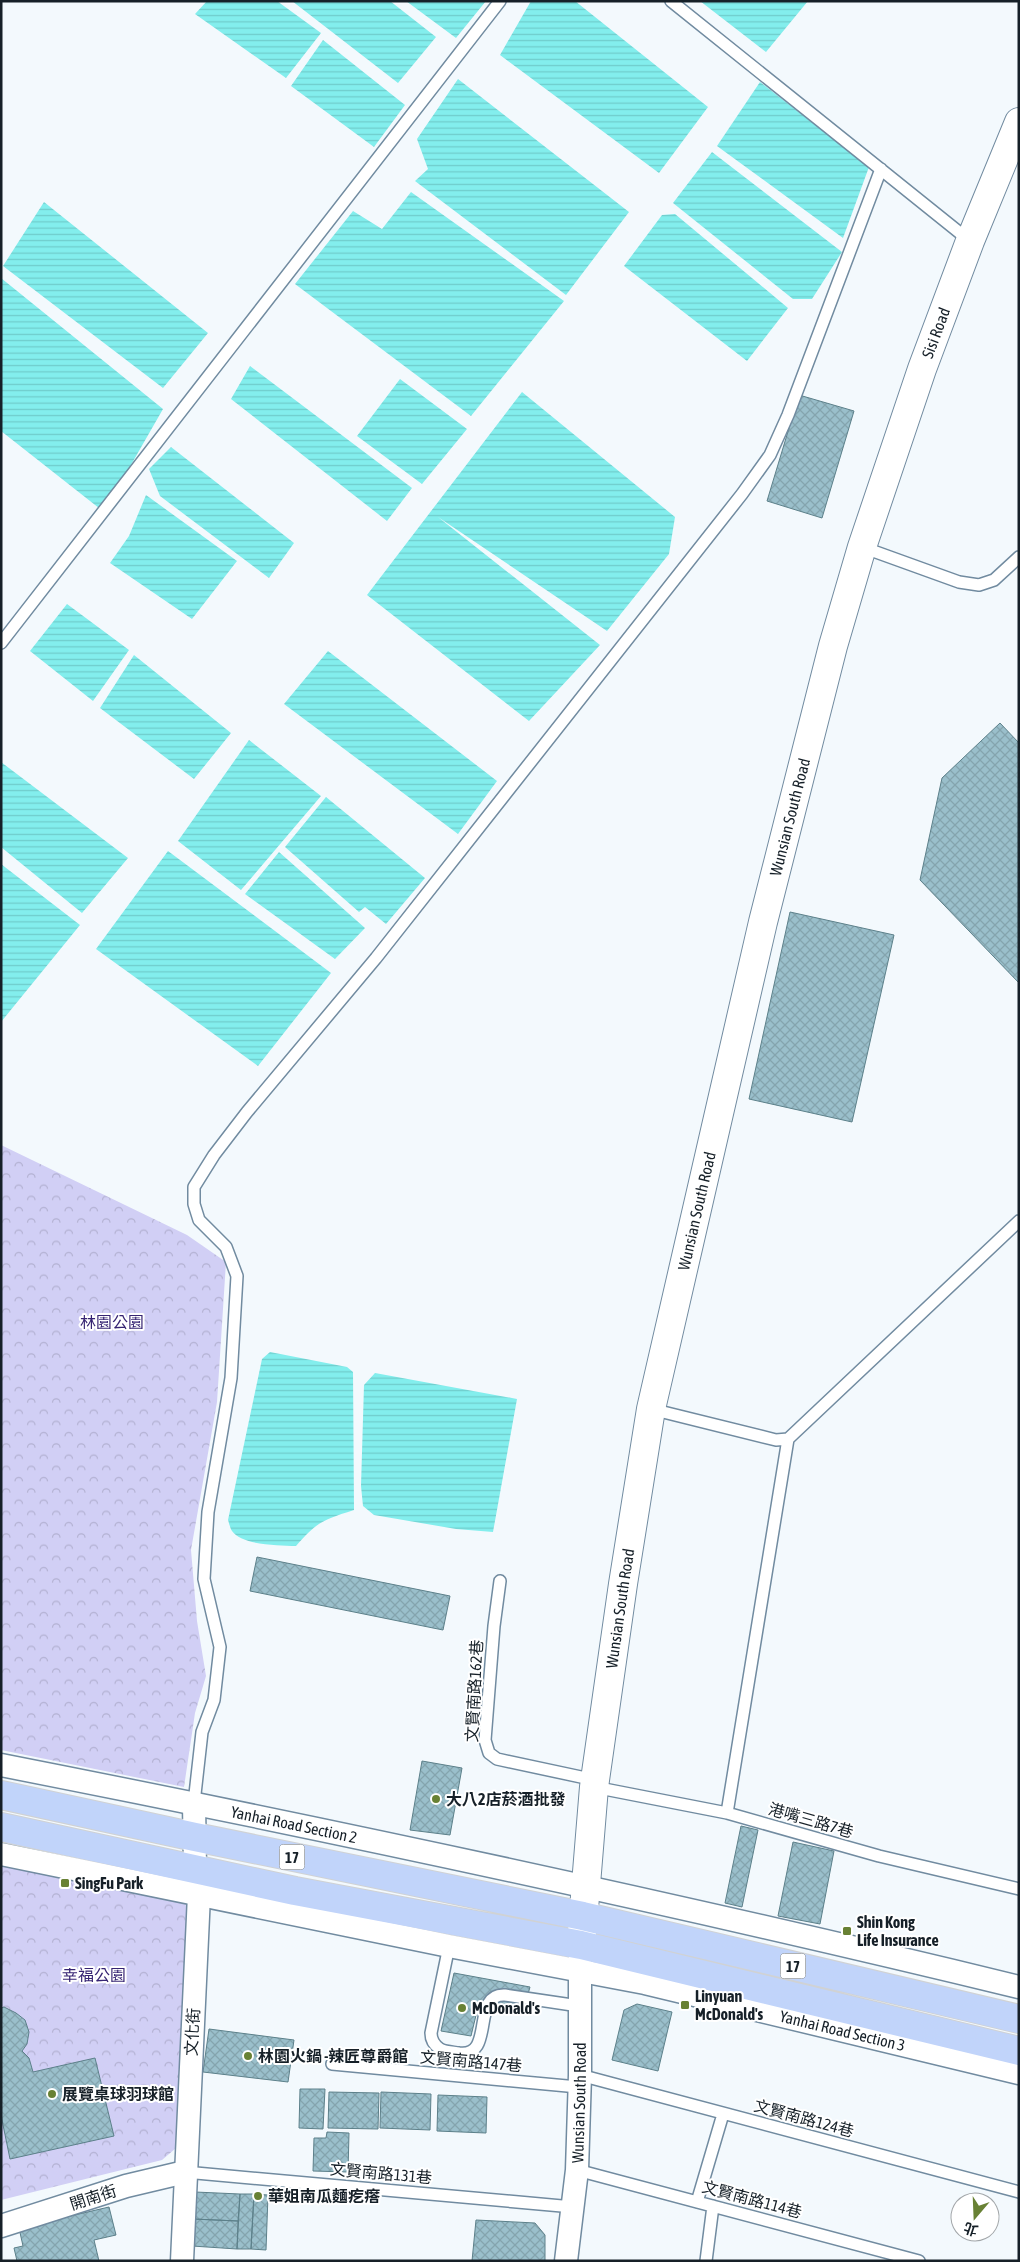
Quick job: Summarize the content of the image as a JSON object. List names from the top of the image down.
{
  "streets": {
    "main road": ["Yanhai Road Section 2", "17", "Yanhai Road Section 3"],
    "street": [
      "Sisi Road",
      "Wunsian South Road",
      "文化街",
      "開南街"
    ],
    "lane": [
      "文賢南路162巷",
      "港嘴三路7巷",
      "文賢南路147巷",
      "文賢南路124巷",
      "文賢南路131巷",
      "文賢南路114巷"
    ]
  },
  "crossings": [
    ["Sisi Road", "Wunsian South Road"],
    ["Wunsian South Road", "文賢南路162巷"],
    ["Wunsian South Road", "港嘴三路7巷"],
    ["Wunsian South Road", "Yanhai Road Section 2"],
    ["Wunsian South Road", "17"],
    ["Wunsian South Road", "Yanhai Road Section 3"],
    ["Wunsian South Road", "文賢南路147巷"],
    ["Wunsian South Road", "文賢南路124巷"],
    ["Wunsian South Road", "文賢南路131巷"],
    ["Wunsian South Road", "文賢南路114巷"],
    ["文賢南路162巷", "港嘴三路7巷"],
    ["Yanhai Road Section 2", "17"],
    ["Yanhai Road Section 2", "文化街"],
    ["17", "Yanhai Road Section 3"],
    ["17", "文化街"],
    ["文化街", "文賢南路131巷"],
    ["文化街", "開南街"],
    ["文賢南路147巷", "文賢南路124巷"],
    ["文賢南路131巷", "開南街"]
  ],
  "parks": ["林園公園", "幸福公園"],
  "places": {
    "other": [
      "大八2店菸酒批發",
      "McDonald's",
      "林園火鍋 -辣匠尊爵館",
      "展覽桌球羽球館",
      "華姐南瓜麵疙瘩"
    ],
    "transit": ["SingFu Park", "Shin Kong Life Insurance", "Linyuan McDonald's"]
  },
  "north": "bottom"
}
